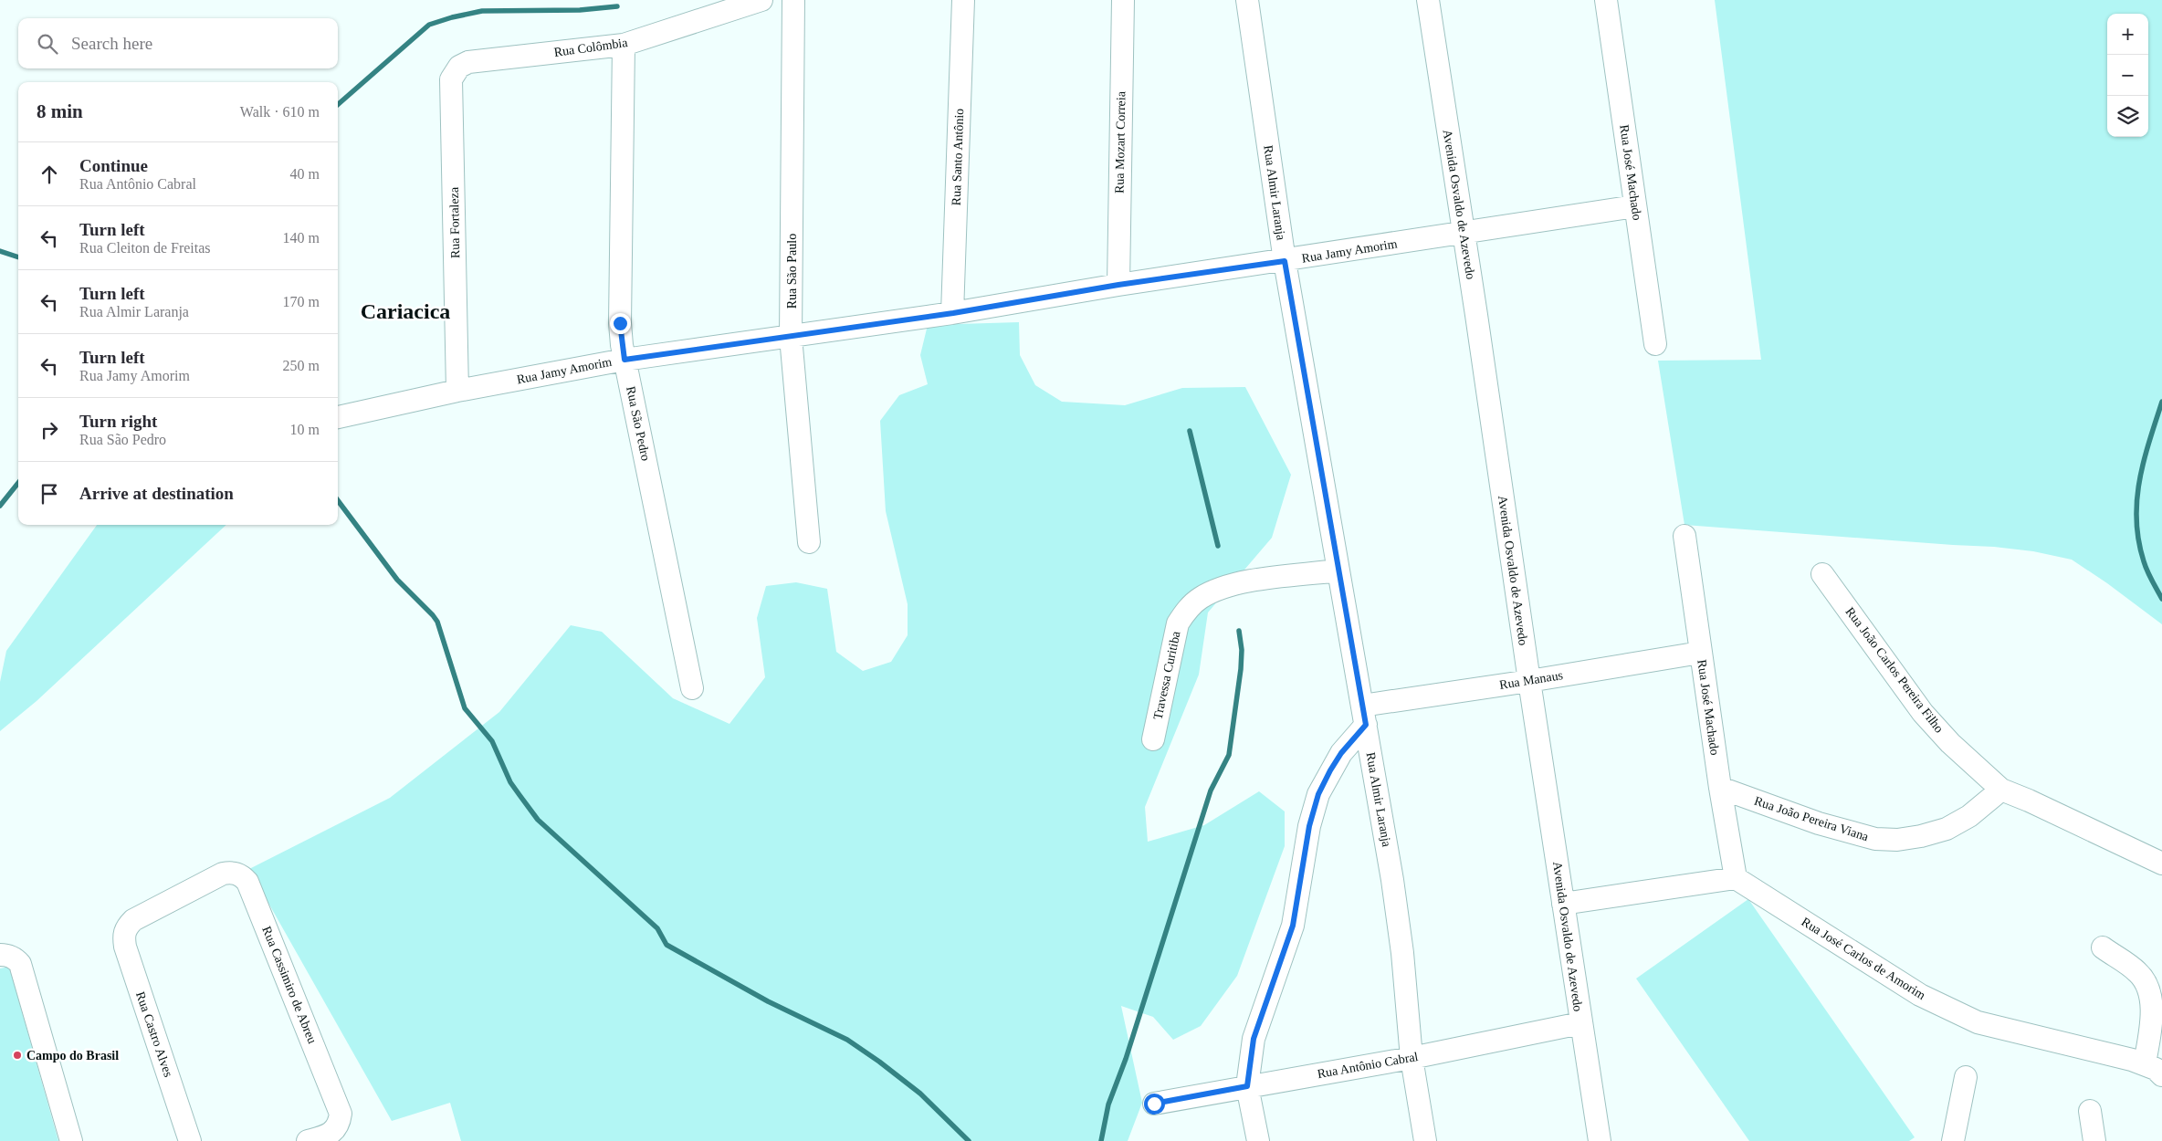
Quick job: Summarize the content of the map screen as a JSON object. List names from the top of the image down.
{
  "streets": {
    "street": [
      "Rua Colômbia",
      "Rua Mozart Correia",
      "Rua Santo Antônio",
      "Rua José Machado",
      "Rua Almir Laranja",
      "Avenida Osvaldo de Azevedo",
      "Rua Fortaleza",
      "Rua Jamy Amorim",
      "Rua São Paulo",
      "Rua São Pedro",
      "Rua João Carlos Pereira Filho",
      "Travessa Curitiba",
      "Rua Manaus",
      "Rua João Pereira Viana",
      "Rua José Carlos de Amorim",
      "Rua Cassimiro de Abreu",
      "Rua Castro Alves",
      "Rua Antônio Cabral"
    ]
  },
  "crossings": [
    ["Rua Colômbia", "Rua Fortaleza"],
    ["Rua Colômbia", "Rua São Pedro"],
    ["Rua Mozart Correia", "Rua Jamy Amorim"],
    ["Rua Santo Antônio", "Rua Jamy Amorim"],
    ["Rua José Machado", "Rua Jamy Amorim"],
    ["Rua José Machado", "Rua Manaus"],
    ["Rua José Machado", "Rua João Pereira Viana"],
    ["Rua José Machado", "Rua José Carlos de Amorim"],
    ["Rua Almir Laranja", "Rua Jamy Amorim"],
    ["Rua Almir Laranja", "Travessa Curitiba"],
    ["Rua Almir Laranja", "Rua Manaus"],
    ["Rua Almir Laranja", "Rua Antônio Cabral"],
    ["Avenida Osvaldo de Azevedo", "Rua Jamy Amorim"],
    ["Avenida Osvaldo de Azevedo", "Rua Manaus"],
    ["Avenida Osvaldo de Azevedo", "Rua Antônio Cabral"],
    ["Rua Fortaleza", "Rua Jamy Amorim"],
    ["Rua Jamy Amorim", "Rua São Paulo"],
    ["Rua Jamy Amorim", "Rua São Pedro"],
    ["Rua João Carlos Pereira Filho", "Rua João Pereira Viana"],
    ["Rua Cassimiro de Abreu", "Rua Castro Alves"]
  ],
  "districts": ["Cariacica"],
  "places": ["Campo do Brasil"],
  "page": {
    "map_buttons": ["+", "−"],
    "search": "Search here",
    "heading": ["8 min", "Walk · 610 m"],
    "list": [
      ["Continue", "Rua Antônio Cabral", "40 m"],
      ["Turn left", "Rua Cleiton de Freitas", "140 m"],
      ["Turn left", "Rua Almir Laranja", "170 m"],
      ["Turn left", "Rua Jamy Amorim", "250 m"],
      ["Turn right", "Rua São Pedro", "10 m"],
      "Arrive at destination"
    ]
  }
}
